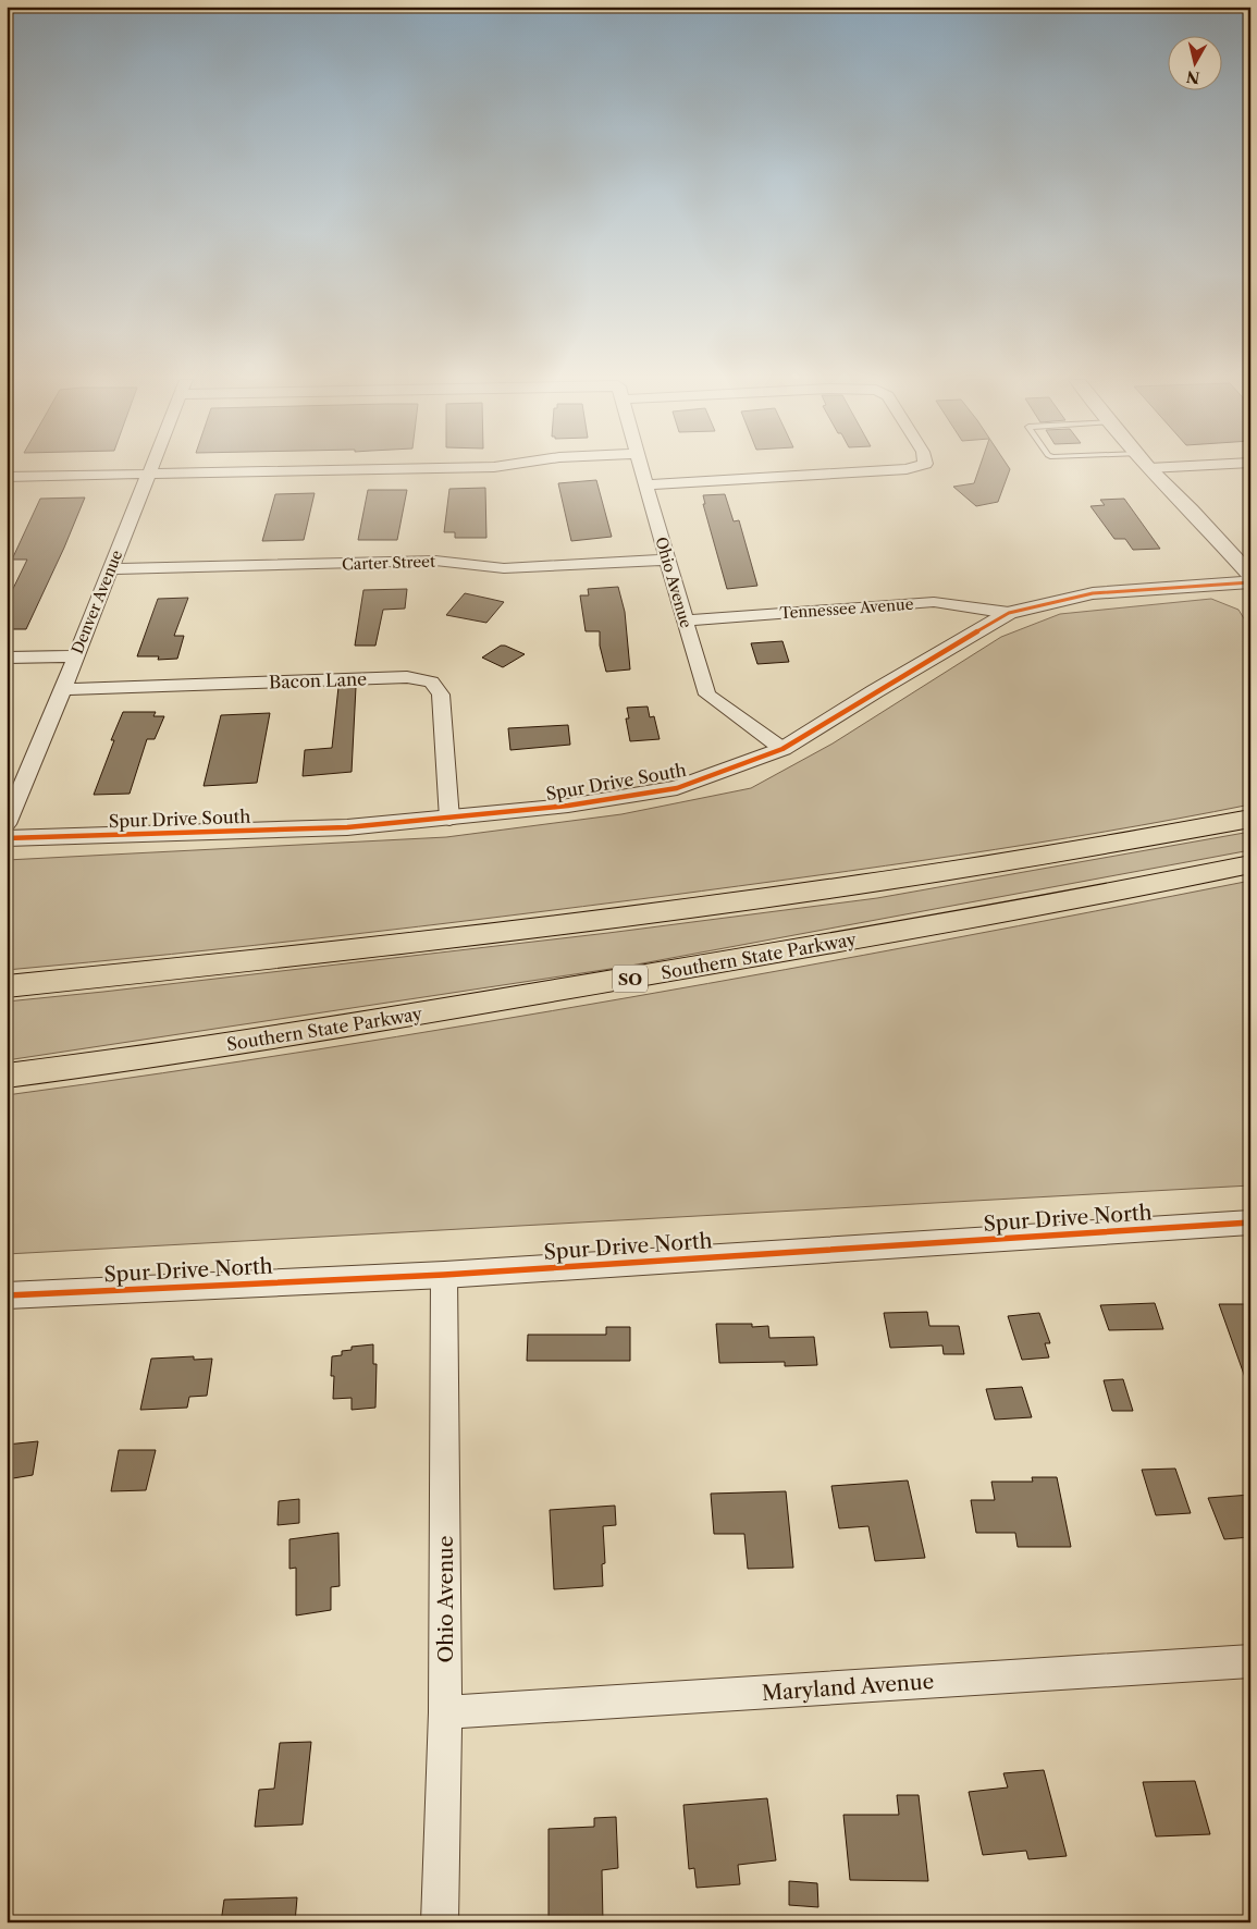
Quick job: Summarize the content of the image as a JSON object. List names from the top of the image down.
{
  "streets": {
    "highway": ["Southern State Parkway", "SO"],
    "street": [
      "Carter Street",
      "Ohio Avenue",
      "Denver Avenue",
      "Tennessee Avenue",
      "Bacon Lane",
      "Spur Drive South",
      "Spur Drive North",
      "Maryland Avenue"
    ]
  },
  "crossings": [
    ["Carter Street", "Ohio Avenue"],
    ["Carter Street", "Denver Avenue"],
    ["Ohio Avenue", "Tennessee Avenue"],
    ["Ohio Avenue", "Spur Drive South"],
    ["Ohio Avenue", "Spur Drive North"],
    ["Ohio Avenue", "Maryland Avenue"],
    ["Denver Avenue", "Bacon Lane"],
    ["Tennessee Avenue", "Spur Drive South"],
    ["Bacon Lane", "Spur Drive South"]
  ],
  "north": "bottom"
}
